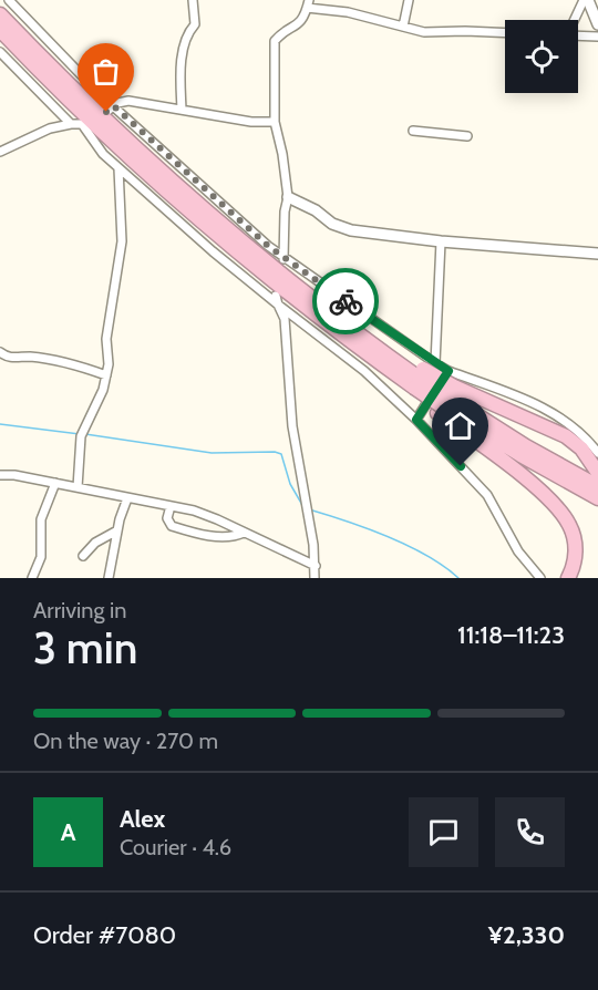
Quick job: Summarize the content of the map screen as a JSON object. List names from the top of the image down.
{
  "page": {
    "heading": ["3 min", "Arriving in", "11:18–11:23"],
    "panel": [
      "Alex",
      "Courier · 4.6",
      "Order #7080",
      "¥2,330"
    ],
    "bar": "On the way · 270 m",
    "round": "A"
  }
}
